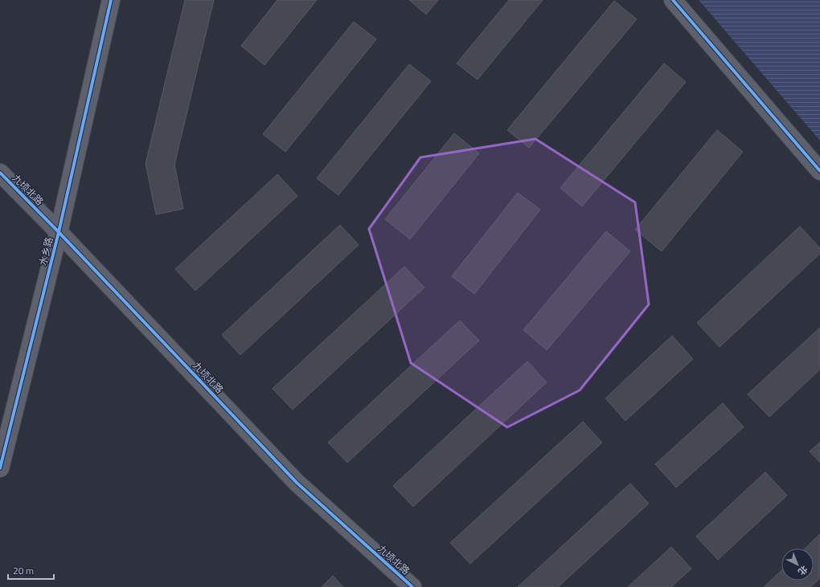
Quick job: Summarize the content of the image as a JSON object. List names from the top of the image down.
{
  "streets": {
    "street": ["九顷北路", "水乡路"]
  },
  "crossings": [
    ["九顷北路", "水乡路"]
  ],
  "scale_bar": "20 m",
  "north": "bottom right"
}
